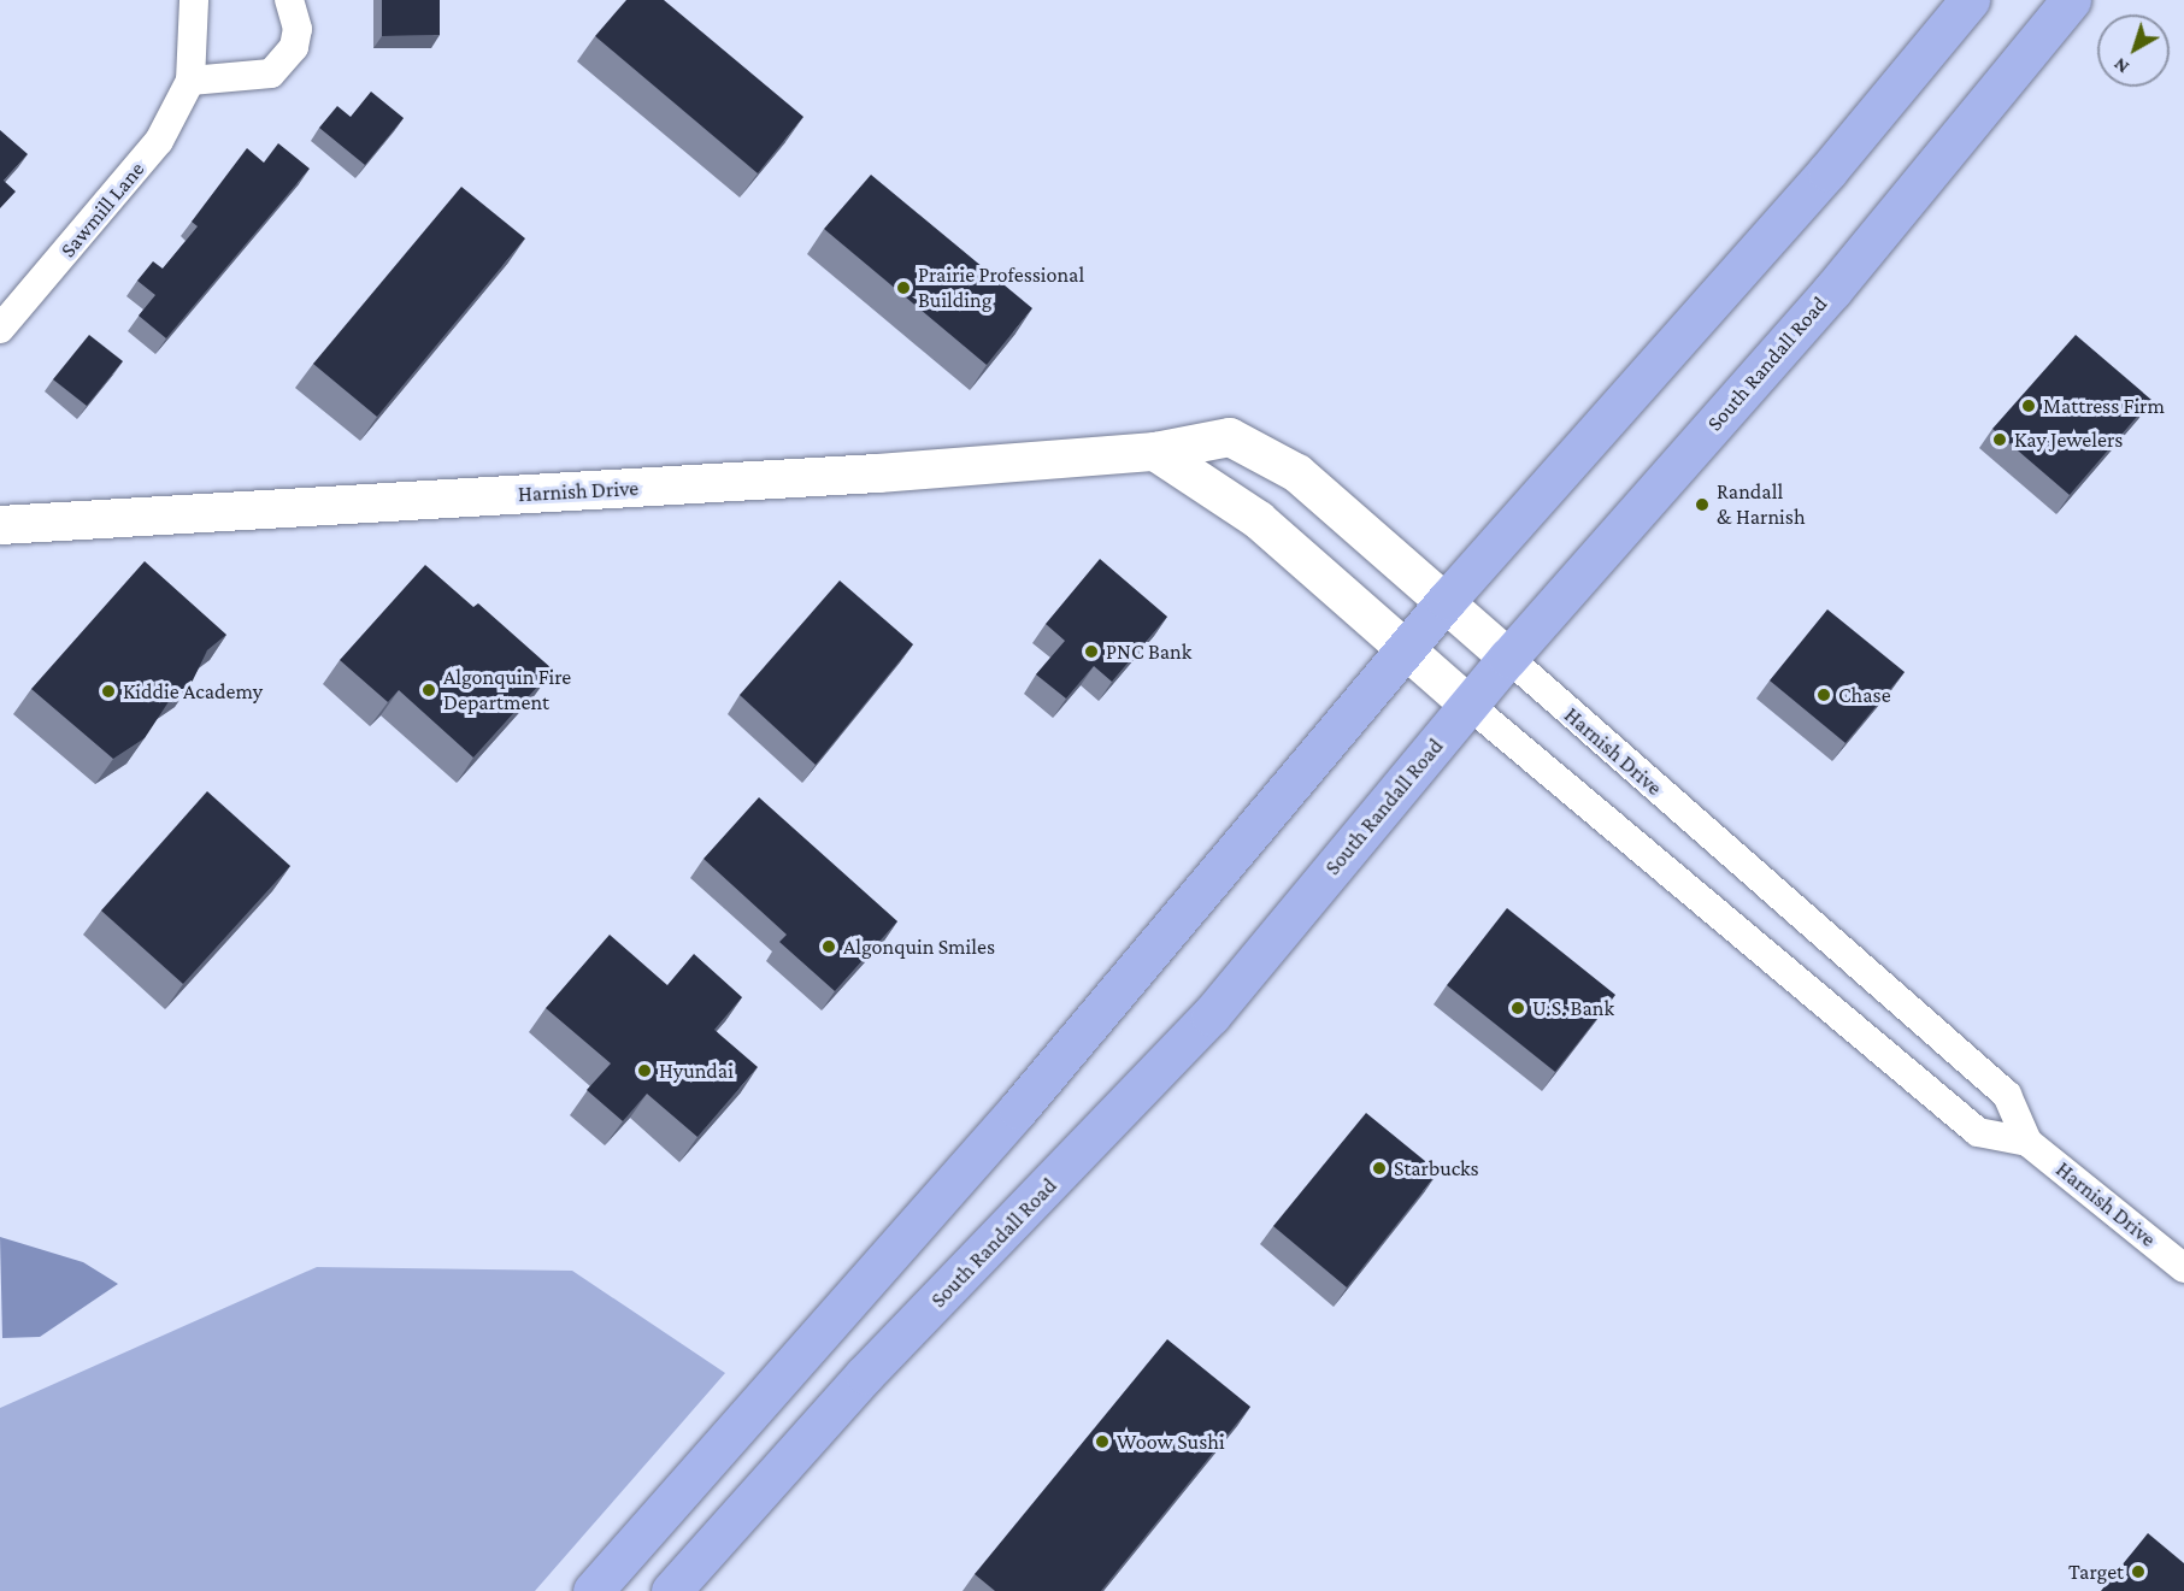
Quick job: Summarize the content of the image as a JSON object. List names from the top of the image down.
{
  "streets": {
    "main road": ["South Randall Road"],
    "street": ["Sawmill Lane", "Harnish Drive"]
  },
  "crossings": [
    ["South Randall Road", "Harnish Drive"]
  ],
  "places": [
    "Prairie Professional Building",
    "Mattress Firm",
    "Kay Jewelers",
    "Randall & Harnish",
    "PNC Bank",
    "Algonquin Fire Department",
    "Kiddie Academy",
    "Chase",
    "Algonquin Smiles",
    "U.S. Bank",
    "Hyundai",
    "Starbucks",
    "Woow Sushi",
    "Target"
  ],
  "north": "bottom left"
}
